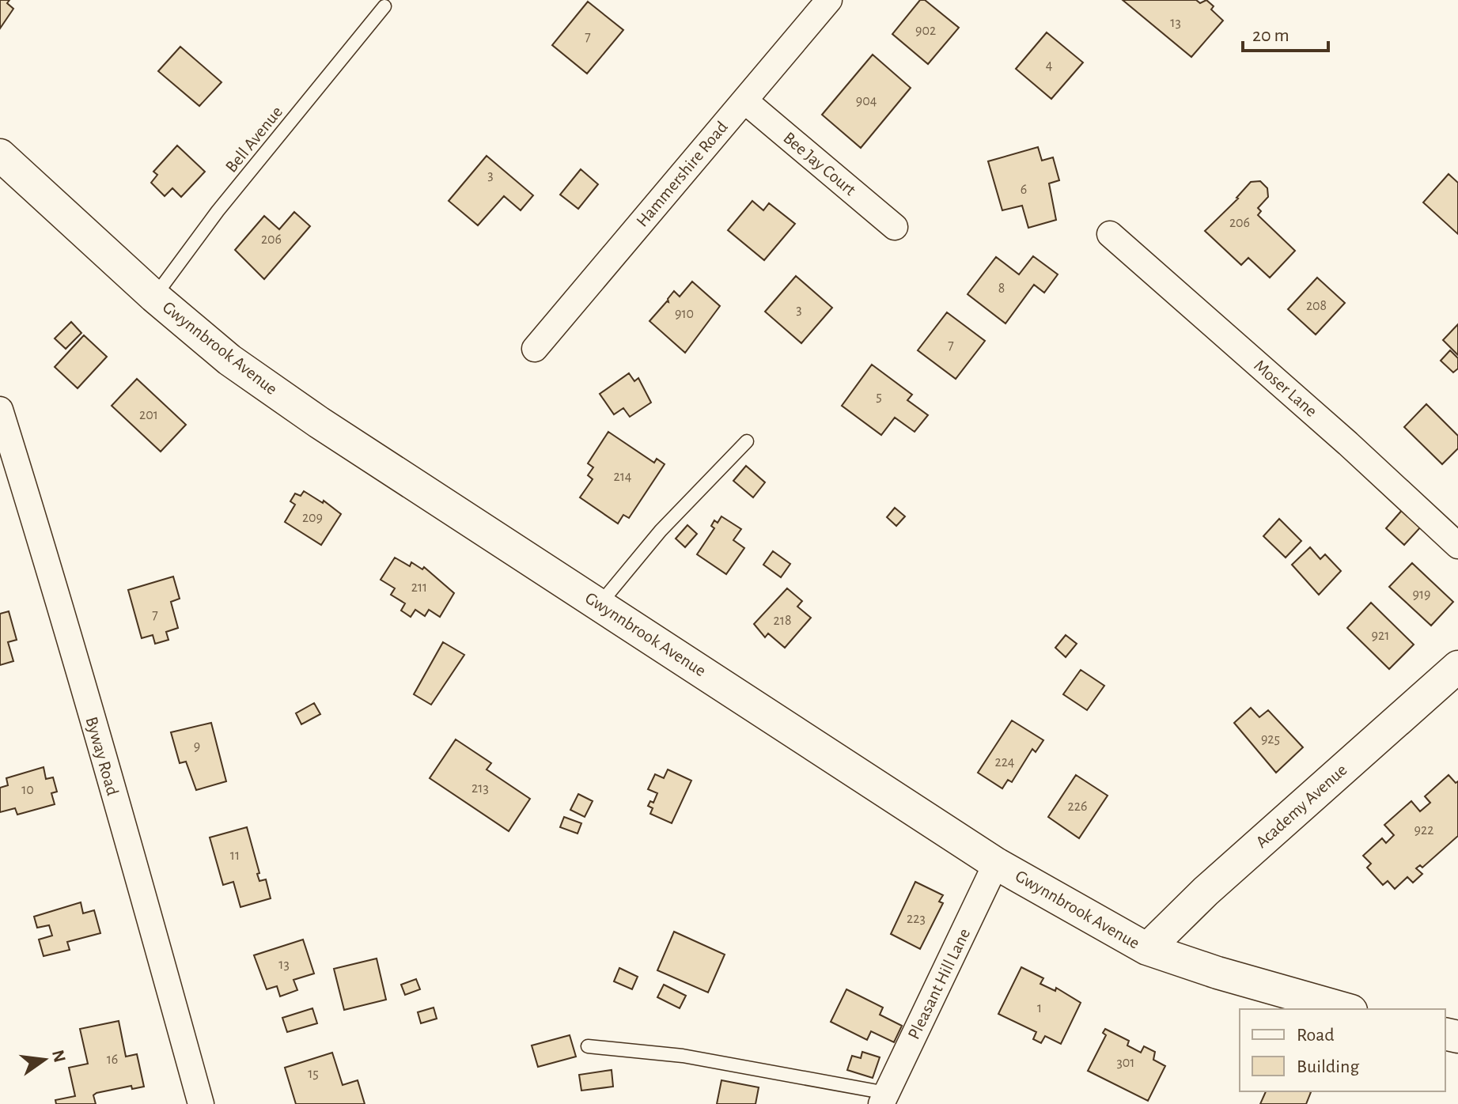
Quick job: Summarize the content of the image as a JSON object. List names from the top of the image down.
{
  "streets": {
    "street": [
      "Bee Jay Court",
      "Hammershire Road",
      "Gwynnbrook Avenue",
      "Moser Lane",
      "Byway Road",
      "Academy Avenue",
      "Pleasant Hill Lane"
    ],
    "lane": ["Bell Avenue"]
  },
  "crossings": [
    ["Bell Avenue", "Gwynnbrook Avenue"],
    ["Bee Jay Court", "Hammershire Road"],
    ["Gwynnbrook Avenue", "Academy Avenue"],
    ["Gwynnbrook Avenue", "Pleasant Hill Lane"]
  ],
  "house_numbers": [
    "13",
    "902",
    "7",
    "4",
    "904",
    "3",
    "6",
    "206",
    "206",
    "8",
    "208",
    "3",
    "910",
    "7",
    "5",
    "201",
    "214",
    "209",
    "211",
    "919",
    "7",
    "218",
    "921",
    "925",
    "9",
    "224",
    "213",
    "10",
    "226",
    "922",
    "11",
    "223",
    "13",
    "1",
    "16",
    "301",
    "15"
  ],
  "legend": ["Road", "Building"],
  "scale_bar": "20 m",
  "north": "right"
}
